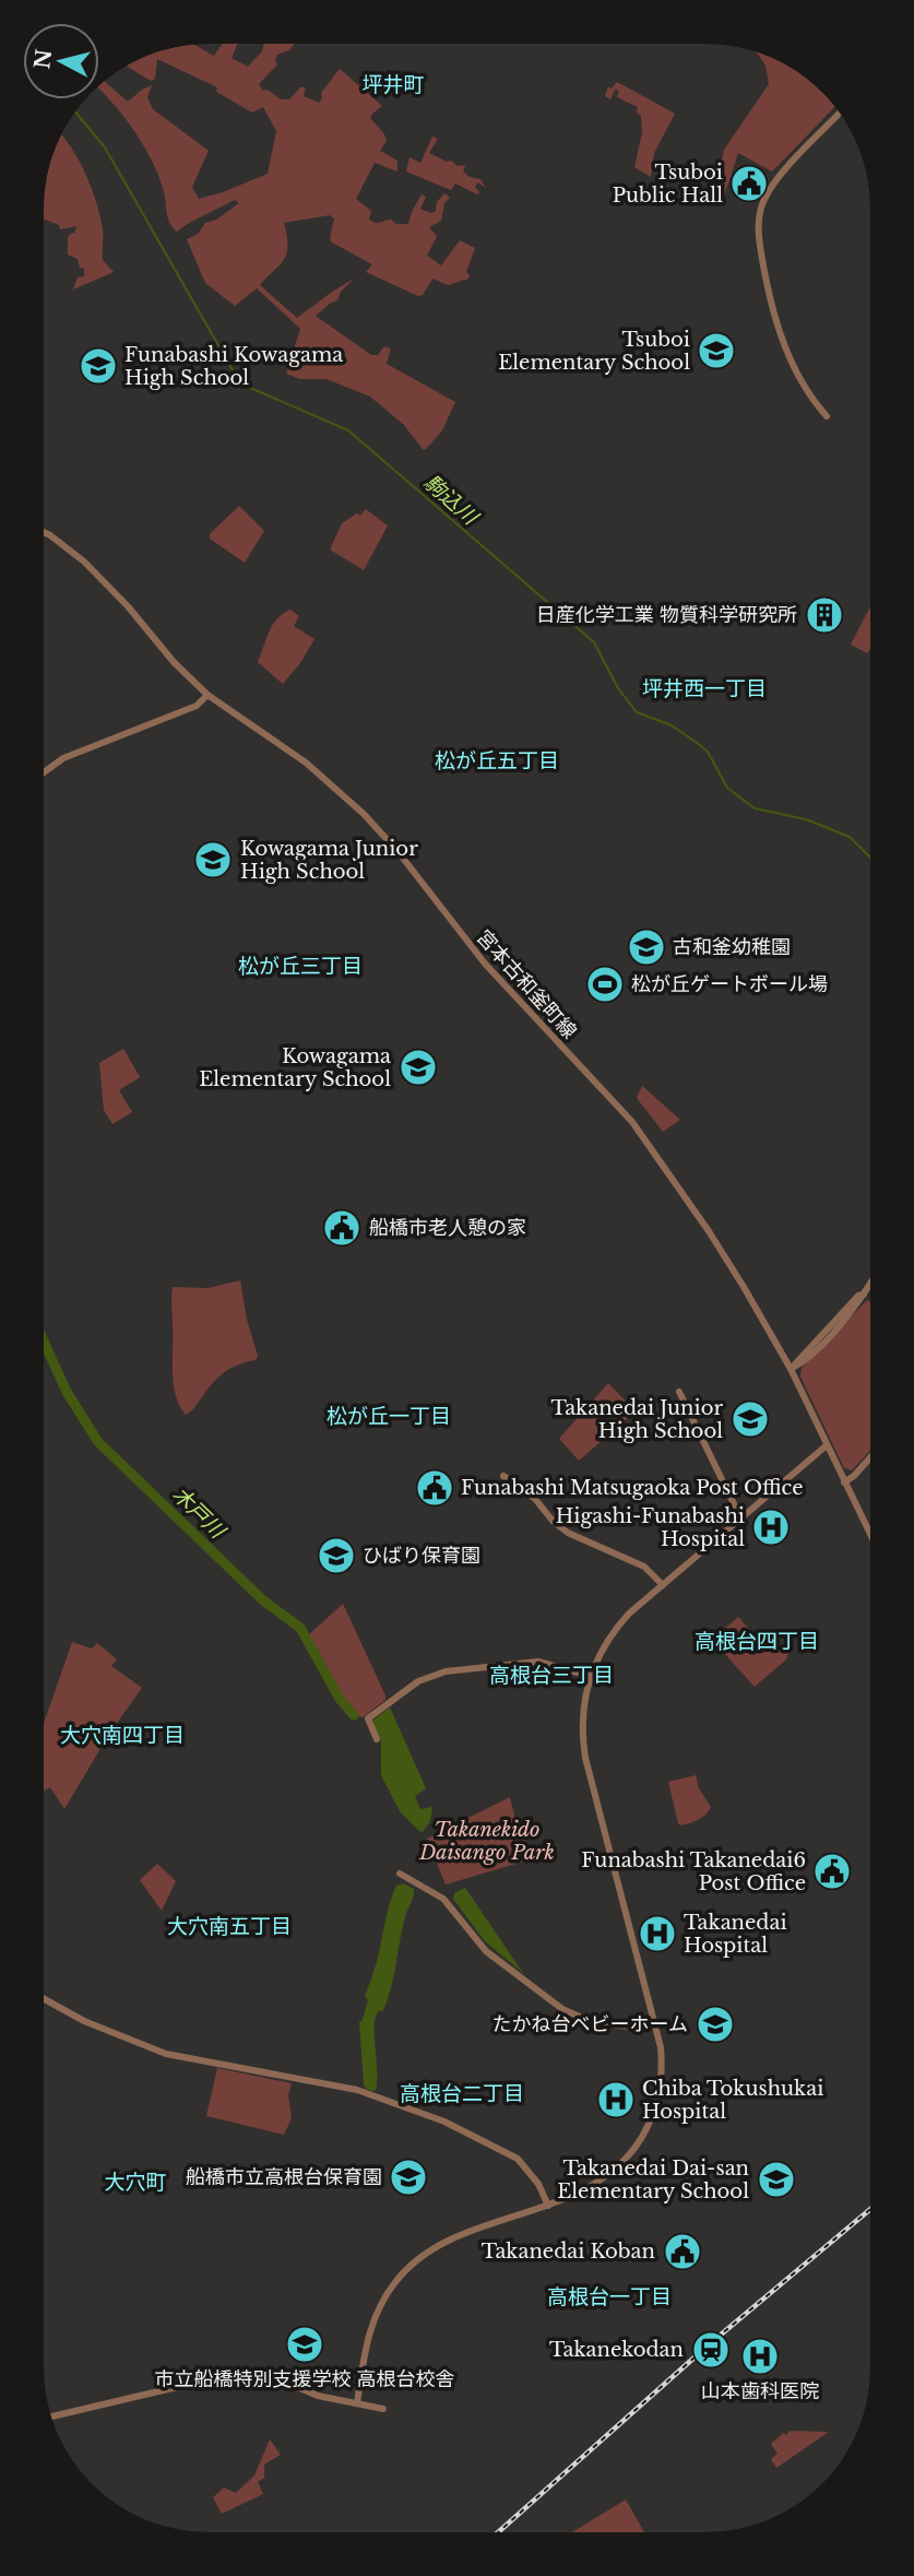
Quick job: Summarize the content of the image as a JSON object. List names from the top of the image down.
{
  "streets": {
    "street": ["宮本古和釜町線"]
  },
  "districts": [
    "坪井町",
    "坪井西一丁目",
    "松が丘五丁目",
    "松が丘三丁目",
    "松が丘一丁目",
    "高根台四丁目",
    "高根台三丁目",
    "大穴南四丁目",
    "大穴南五丁目",
    "高根台二丁目",
    "大穴町",
    "高根台一丁目"
  ],
  "water": ["駒込川", "木戸川"],
  "parks": ["Takanekido Daisango Park"],
  "places": {
    "public building": [
      "Tsuboi Public Hall",
      "船橋市老人憩の家",
      "Funabashi Matsugaoka Post Office",
      "Funabashi Takanedai6 Post Office",
      "Takanedai Koban"
    ],
    "school or university": [
      "Tsuboi Elementary School",
      "Funabashi Kowagama High School",
      "Kowagama Junior High School",
      "古和釜幼稚園",
      "Kowagama Elementary School",
      "Takanedai Junior High School",
      "ひばり保育園",
      "たかね台ベビーホーム",
      "船橋市立高根台保育園",
      "Takanedai Dai-san Elementary School",
      "市立船橋特別支援学校 高根台校舎"
    ],
    "building": ["日産化学工業 物質科学研究所"],
    "sports": ["松が丘ゲートボール場"],
    "hospital": [
      "Higashi-Funabashi Hospital",
      "Takanedai Hospital",
      "Chiba Tokushukai Hospital",
      "山本歯科医院"
    ],
    "station": ["Takanekodan"]
  },
  "north": "left"
}
